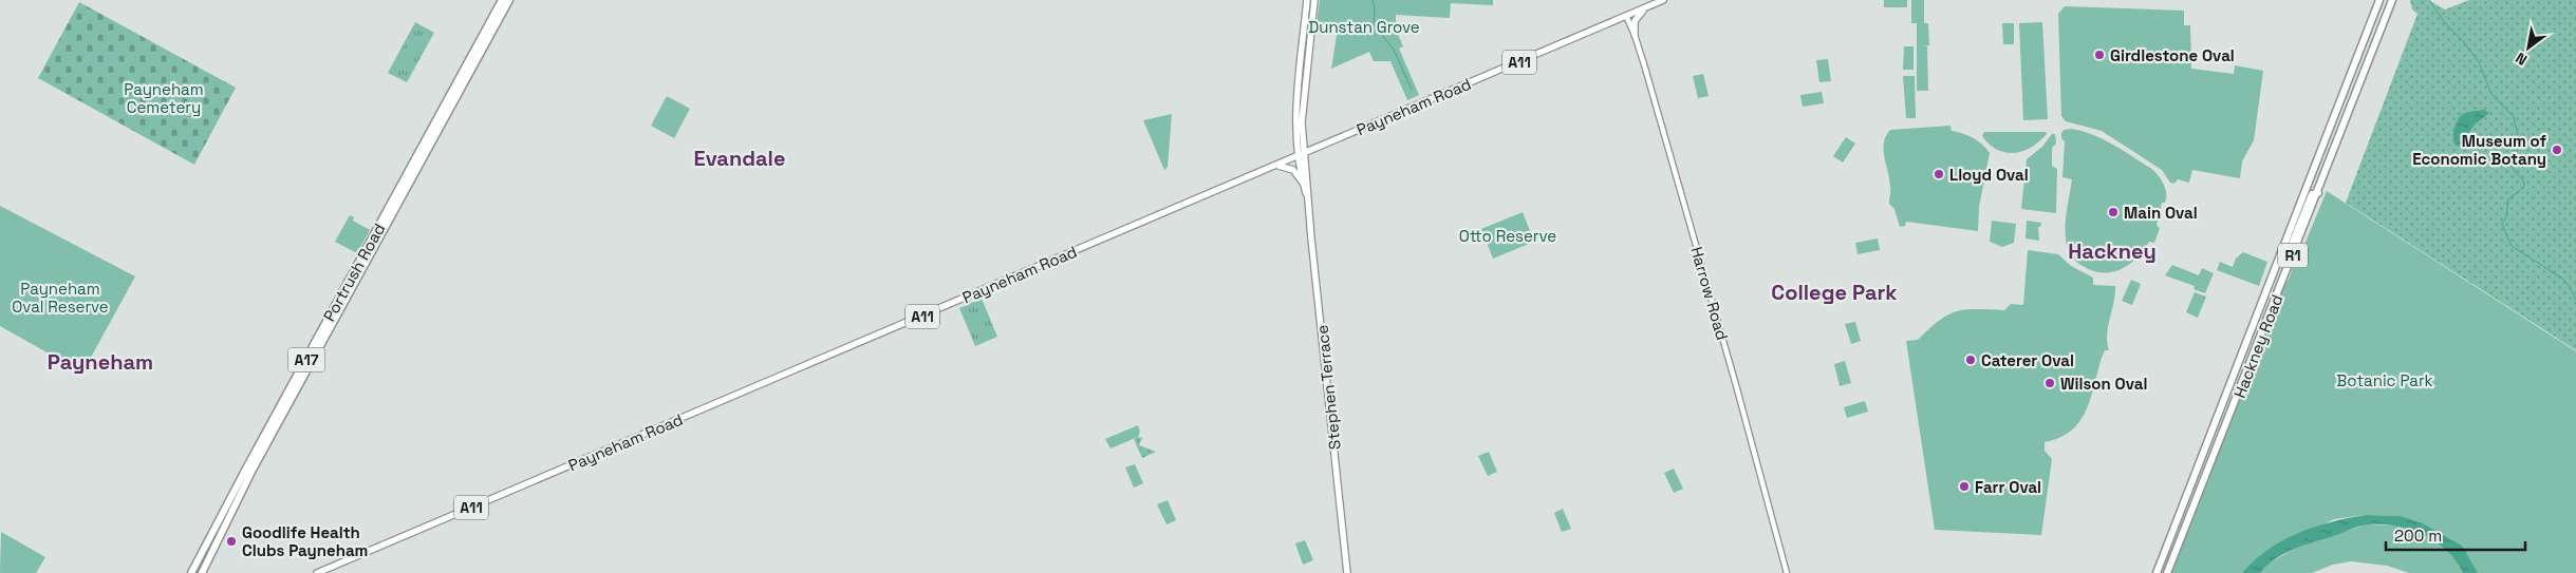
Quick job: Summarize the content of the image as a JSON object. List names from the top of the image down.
{
  "streets": {
    "highway": [
      "R1",
      "Portrush Road",
      "Hackney Road",
      "A17"
    ],
    "main road": ["A11", "Payneham Road", "Stephen Terrace"],
    "street": ["Harrow Road"]
  },
  "crossings": [
    ["Payneham Road", "Harrow Road"],
    ["Payneham Road", "Stephen Terrace"]
  ],
  "districts": [
    "Evandale",
    "Hackney",
    "College Park",
    "Payneham"
  ],
  "parks": [
    "Dunstan Grove",
    "Payneham Cemetery",
    "Otto Reserve",
    "Payneham Oval Reserve",
    "Botanic Park"
  ],
  "places": [
    "Girdlestone Oval",
    "Museum of Economic Botany",
    "Lloyd Oval",
    "Main Oval",
    "Caterer Oval",
    "Wilson Oval",
    "Farr Oval",
    "Goodlife Health Clubs Payneham"
  ],
  "scale_bar": "200 m",
  "north": "bottom left"
}
